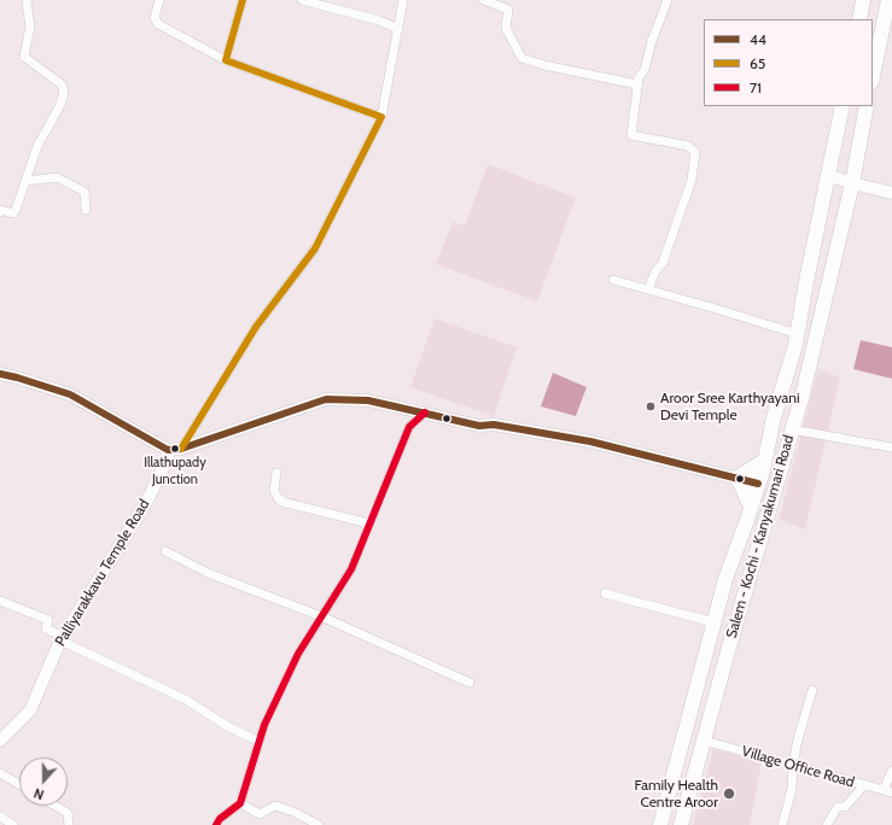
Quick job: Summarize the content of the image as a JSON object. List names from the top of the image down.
{
  "streets": {
    "highway": ["Salem - Kochi - Kanyakumari Road"],
    "main road": ["Palliyarakkavu Temple Road"],
    "street": ["Village Office Road"]
  },
  "crossings": [
    ["Salem - Kochi - Kanyakumari Road", "Village Office Road"]
  ],
  "places": ["Aroor Sree Karthyayani Devi Temple", "Illathupady Junction", "Family Health Centre Aroor"],
  "lines": ["transit line 65", "transit line 44", "transit line 71"],
  "legend": ["44", "65", "71"],
  "north": "bottom"
}
